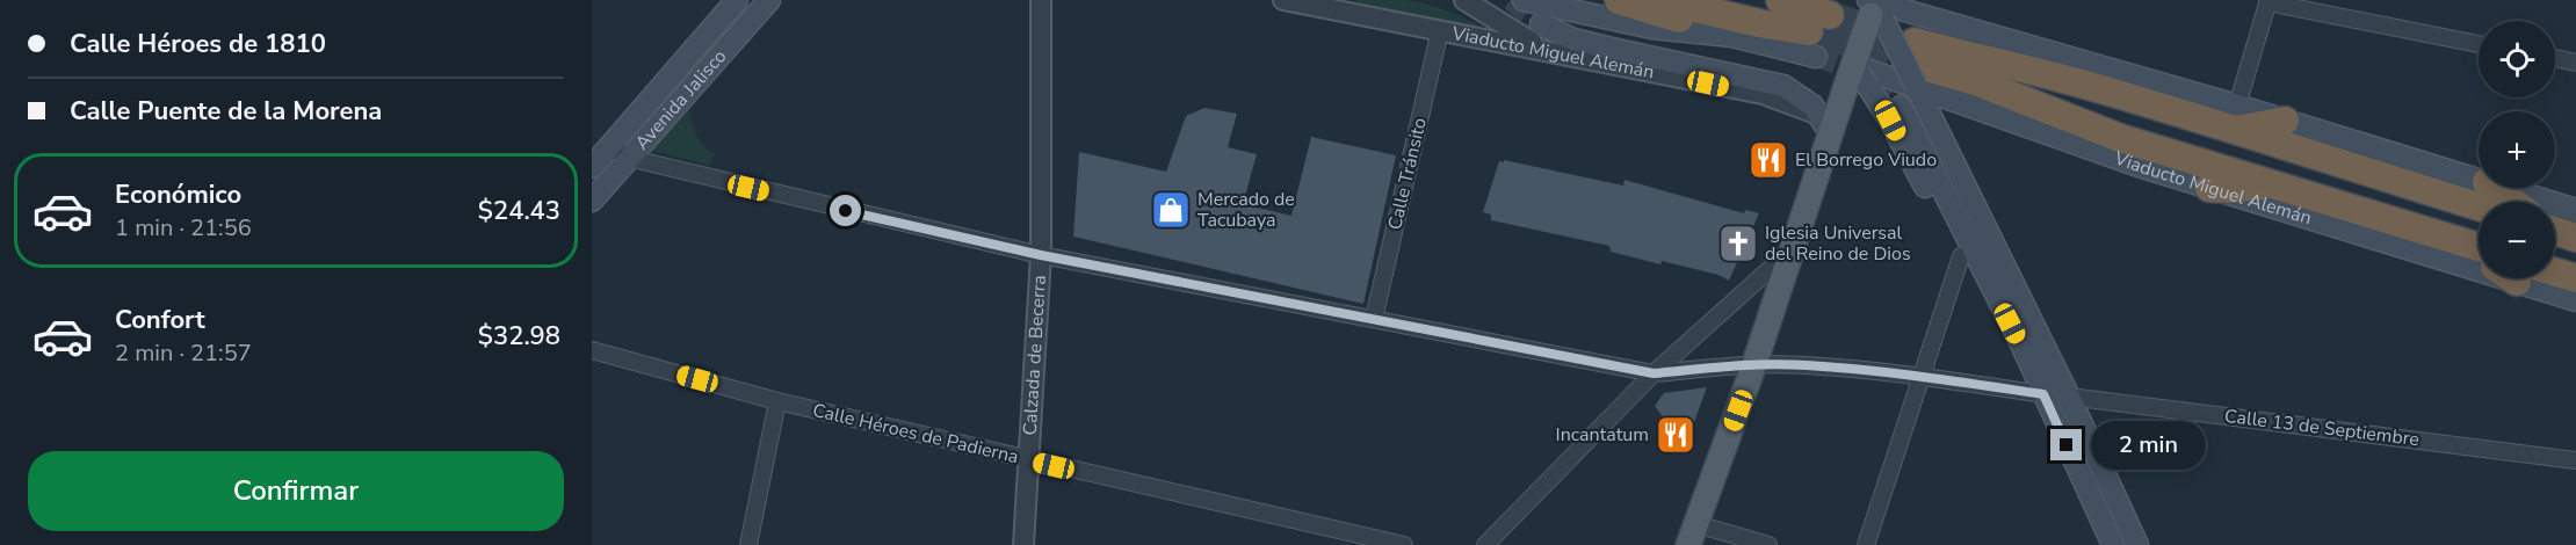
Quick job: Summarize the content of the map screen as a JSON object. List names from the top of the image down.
{
  "streets": {
    "highway": ["Viaducto Miguel Alemán"],
    "main road": ["Avenida Jalisco"],
    "street": [
      "Calle Tránsito",
      "Calzada de Becerra",
      "Calle 13 de Septiembre",
      "Calle Héroes de Padierna"
    ]
  },
  "crossings": [
    ["Viaducto Miguel Alemán", "Calle Tránsito"],
    ["Calzada de Becerra", "Calle Héroes de Padierna"]
  ],
  "places": {
    "restaurant": ["El Borrego Viudo", "Incantatum"],
    "shop": ["Mercado de Tacubaya"],
    "church": ["Iglesia Universal del Reino de Dios"]
  },
  "page": {
    "banner": ["Calle Héroes de 1810", "Calle Puente de la Morena"],
    "map_buttons": ["+", "−"],
    "list": [
      {
        "name": "Económico",
        "note": "1 min · 21:56",
        "value": "$24.43"
      },
      {
        "name": "Confort",
        "note": "2 min · 21:57",
        "value": "$32.98"
      }
    ],
    "bubble": "2 min",
    "buttons": "Confirmar"
  }
}
